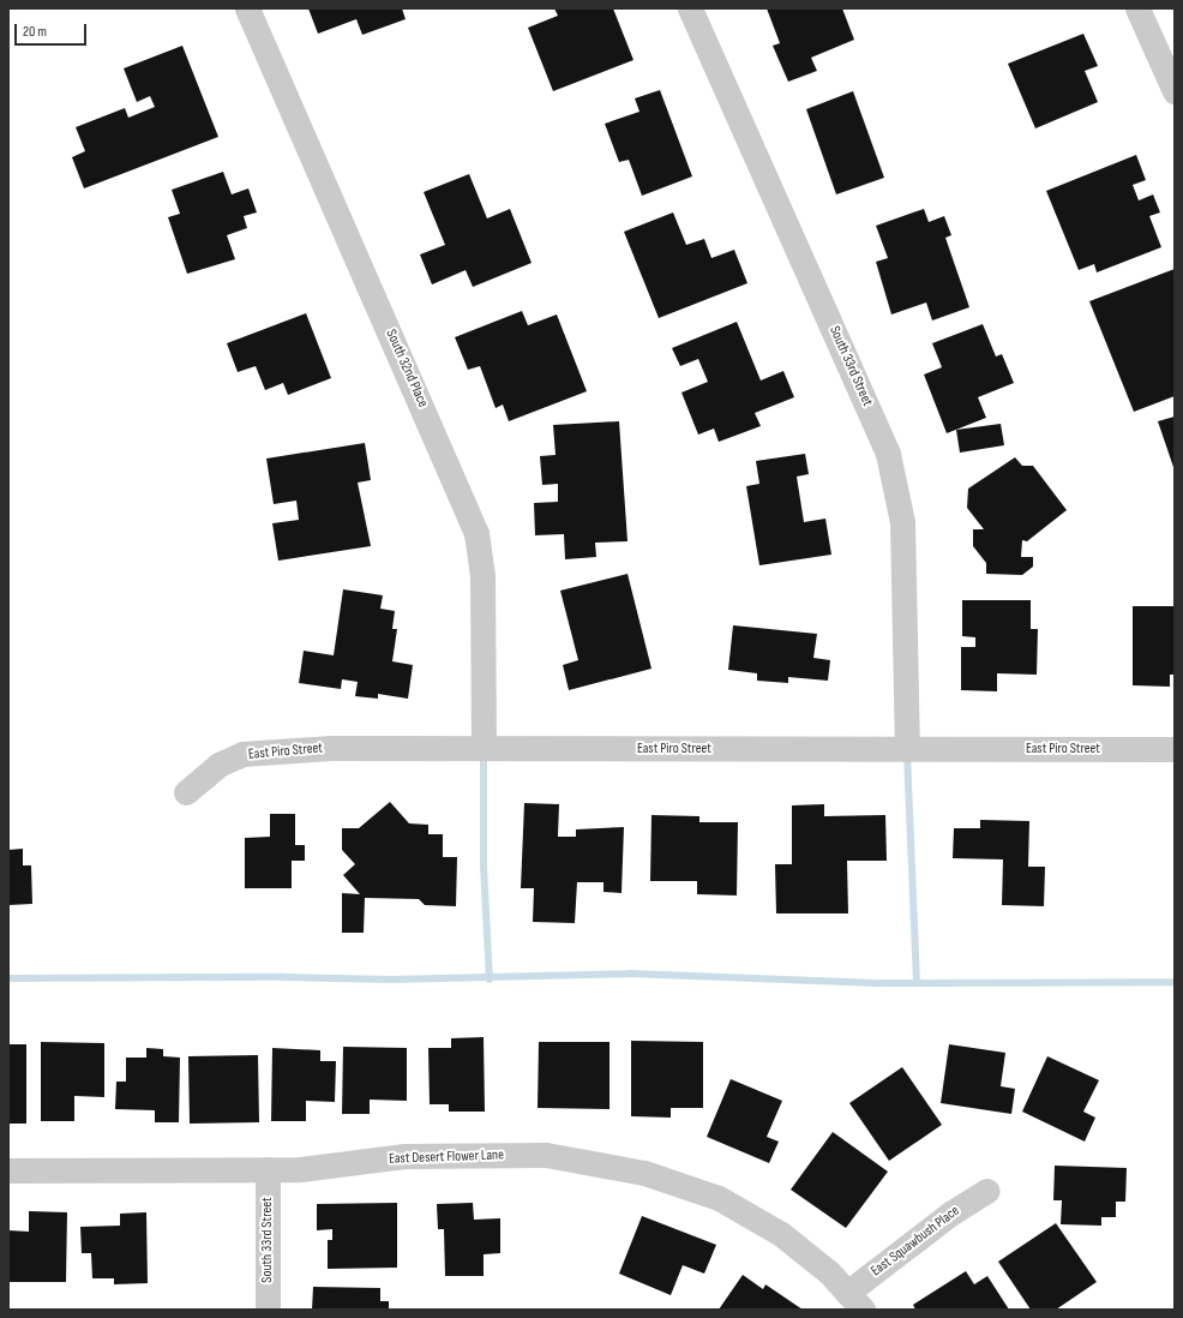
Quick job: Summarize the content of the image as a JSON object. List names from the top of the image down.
{
  "streets": {
    "street": [
      "South 33rd Street",
      "South 32nd Place",
      "East Piro Street",
      "East Desert Flower Lane",
      "East Squawbush Place"
    ]
  },
  "crossings": [
    ["South 33rd Street", "East Piro Street"],
    ["South 33rd Street", "East Desert Flower Lane"],
    ["South 32nd Place", "East Piro Street"],
    ["East Desert Flower Lane", "East Squawbush Place"]
  ],
  "scale_bar": "20 m"
}
